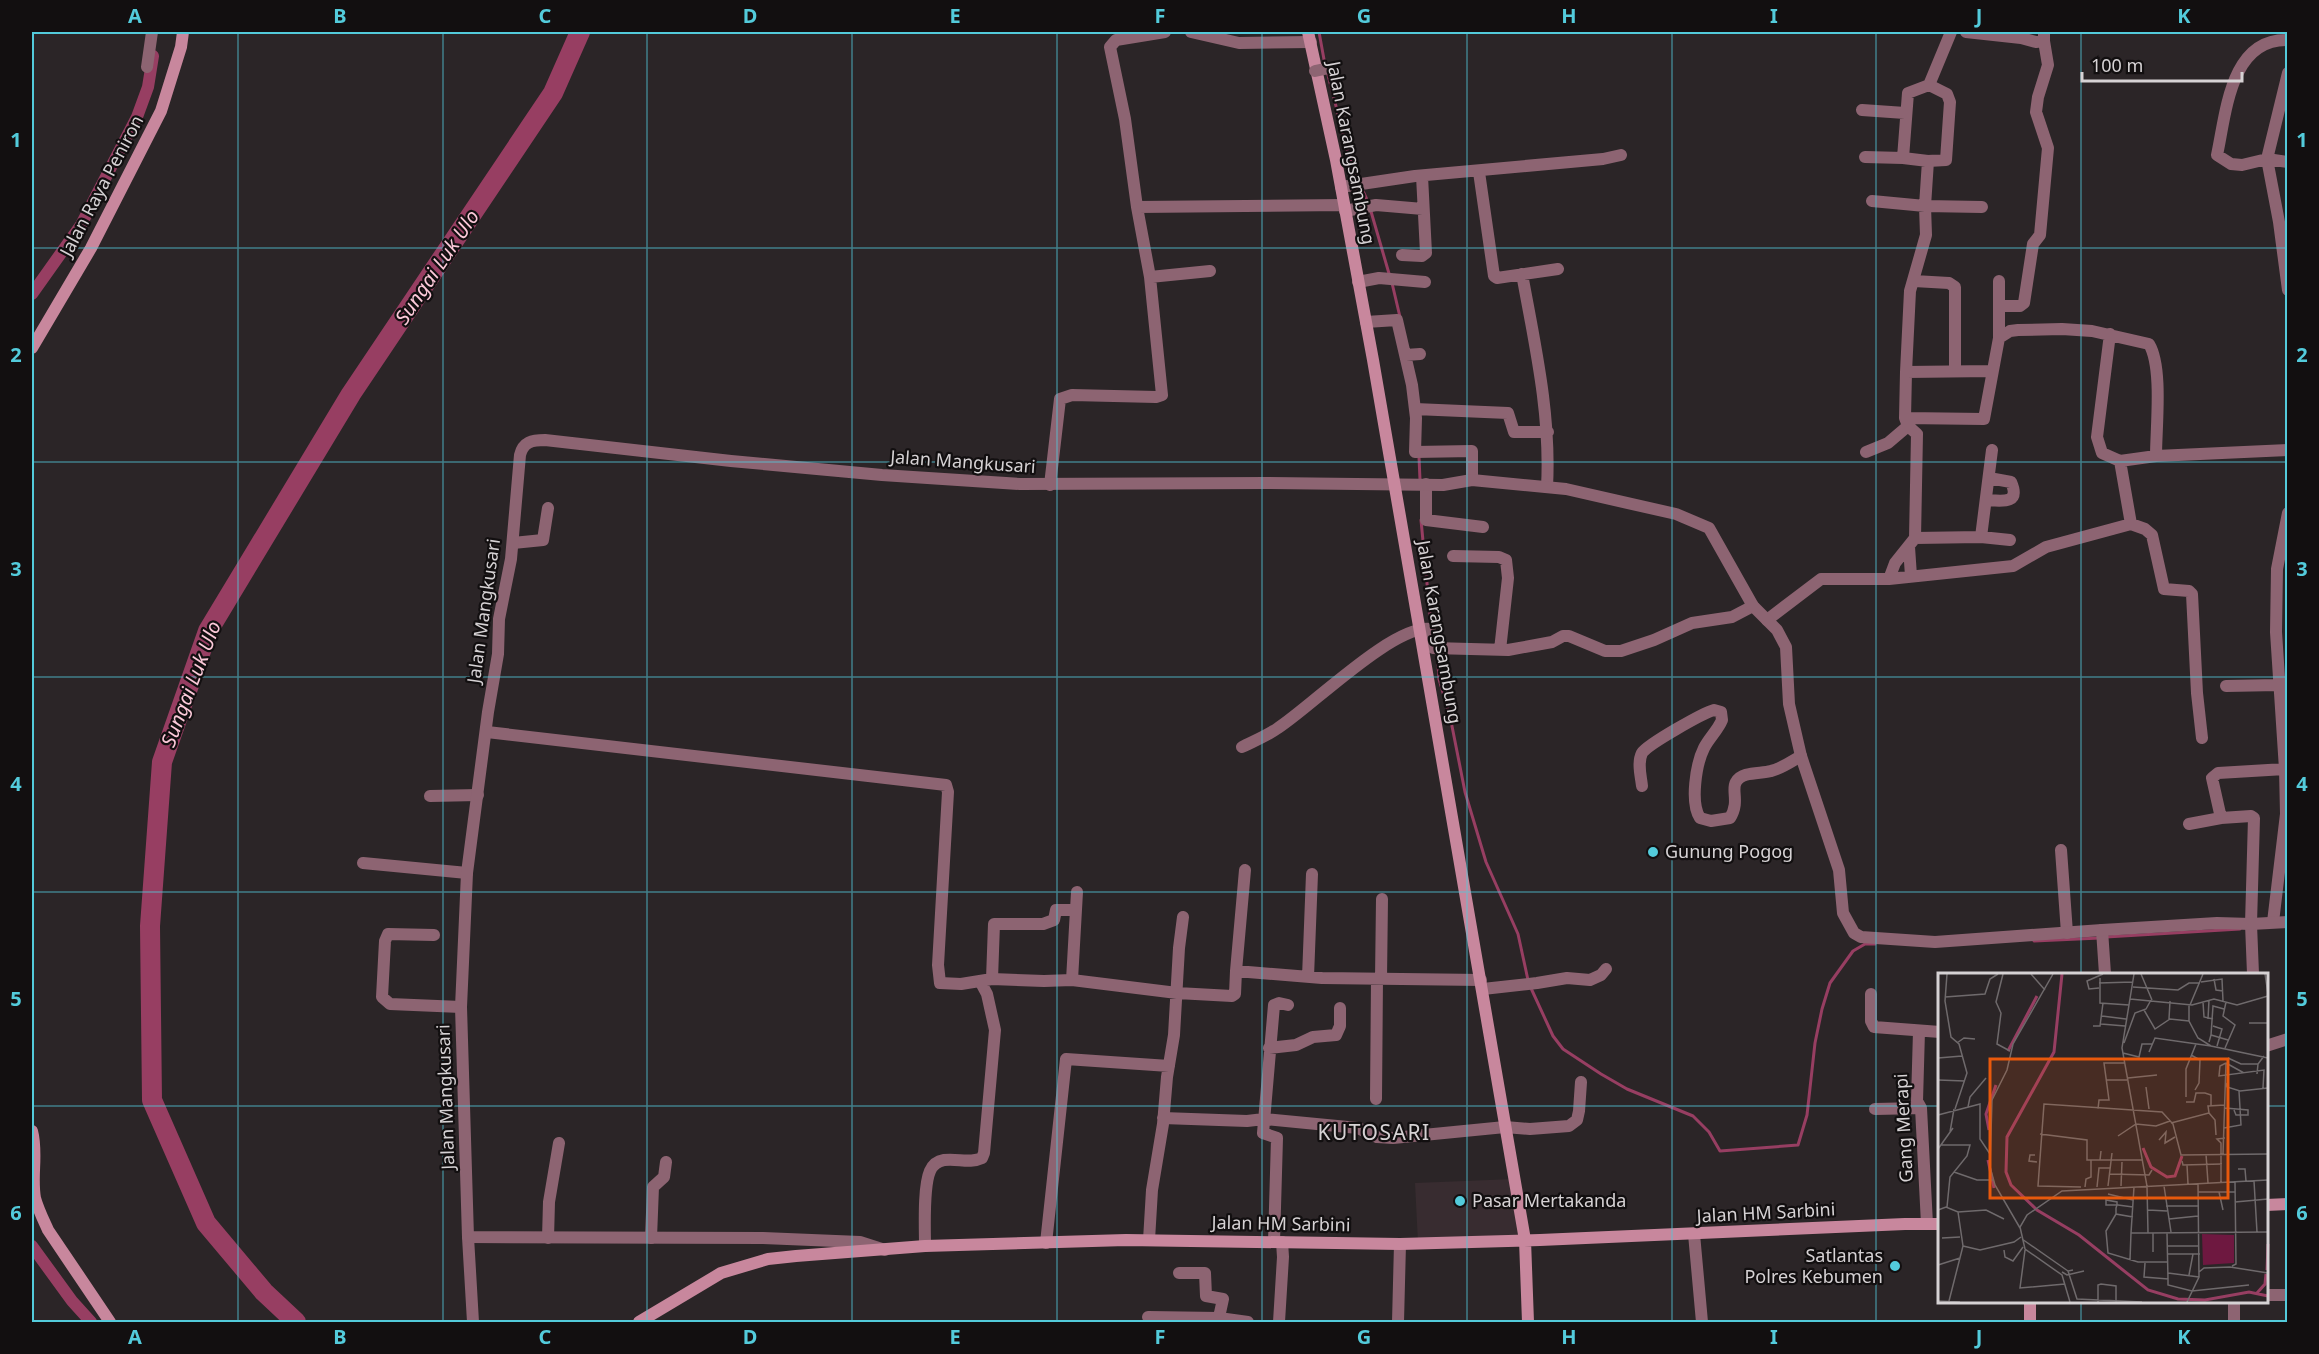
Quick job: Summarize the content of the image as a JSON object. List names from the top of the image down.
{
  "streets": {
    "main road": ["Jalan Karangsambung", "Jalan Raya Peniron", "Jalan HM Sarbini"],
    "street": ["Jalan Mangkusari", "Gang Merapi"]
  },
  "crossings": [
    ["Jalan Karangsambung", "Jalan Mangkusari"],
    ["Jalan Karangsambung", "Jalan HM Sarbini"],
    ["Gang Merapi", "Jalan HM Sarbini"]
  ],
  "districts": ["KUTOSARI"],
  "water": ["Sungai Luk Ulo"],
  "places": ["Gunung Pogog", "Pasar Mertakanda", "Satlantas Polres Kebumen"],
  "scale_bar": "100 m",
  "grid": {
    "columns": [
      "A",
      "B",
      "C",
      "D",
      "E",
      "F",
      "G",
      "H",
      "I",
      "J",
      "K"
    ],
    "rows": [
      "1",
      "2",
      "3",
      "4",
      "5",
      "6"
    ]
  }
}
